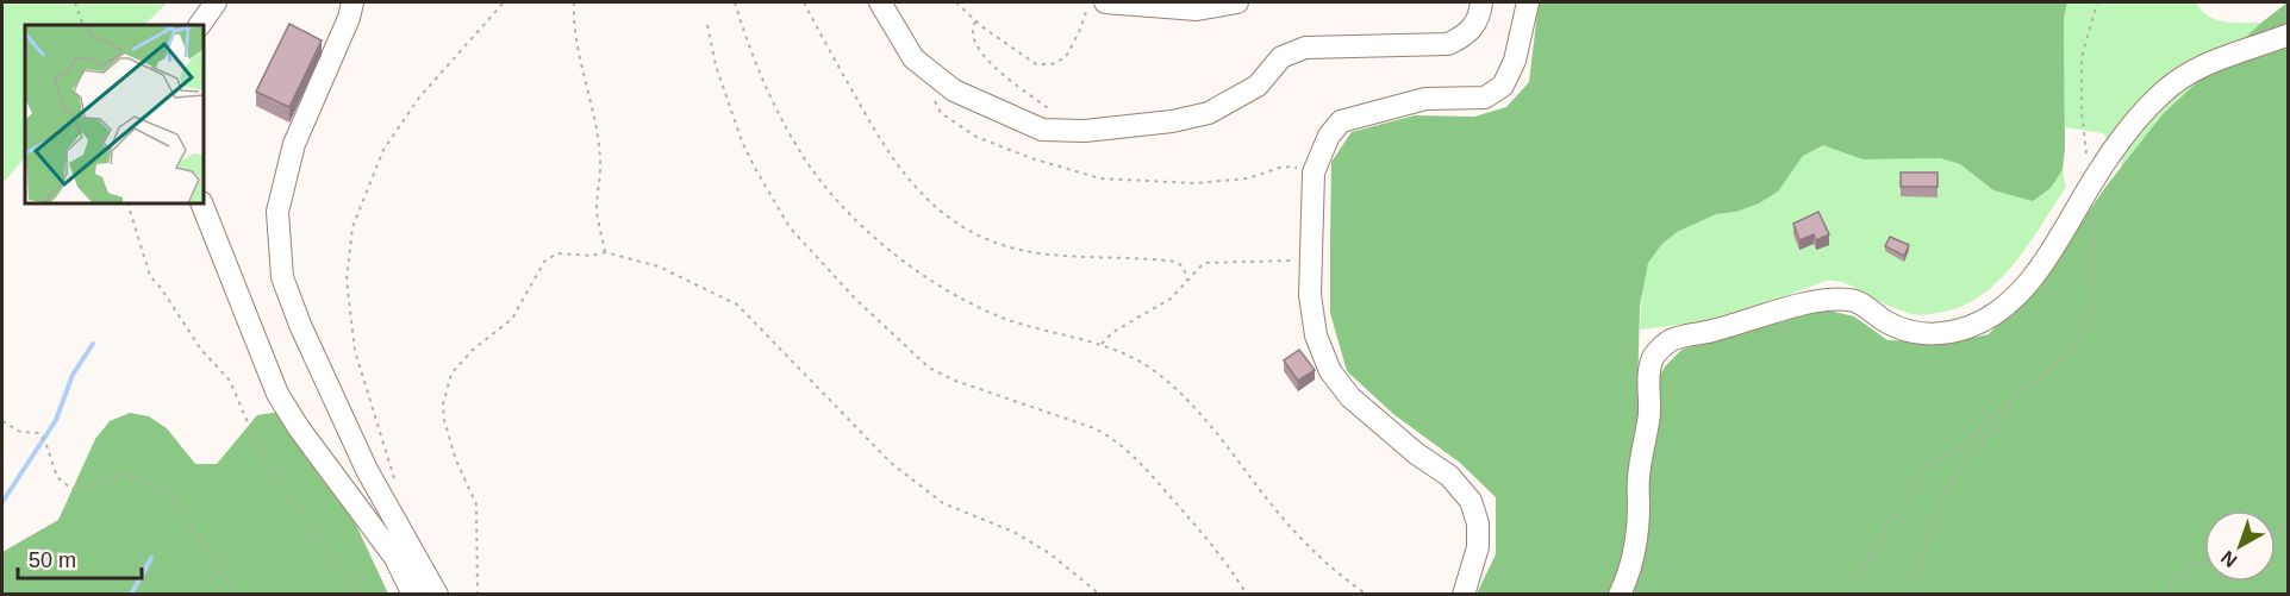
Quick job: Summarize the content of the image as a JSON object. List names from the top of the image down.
{
  "scale_bar": "50 m",
  "north": "bottom left"
}
